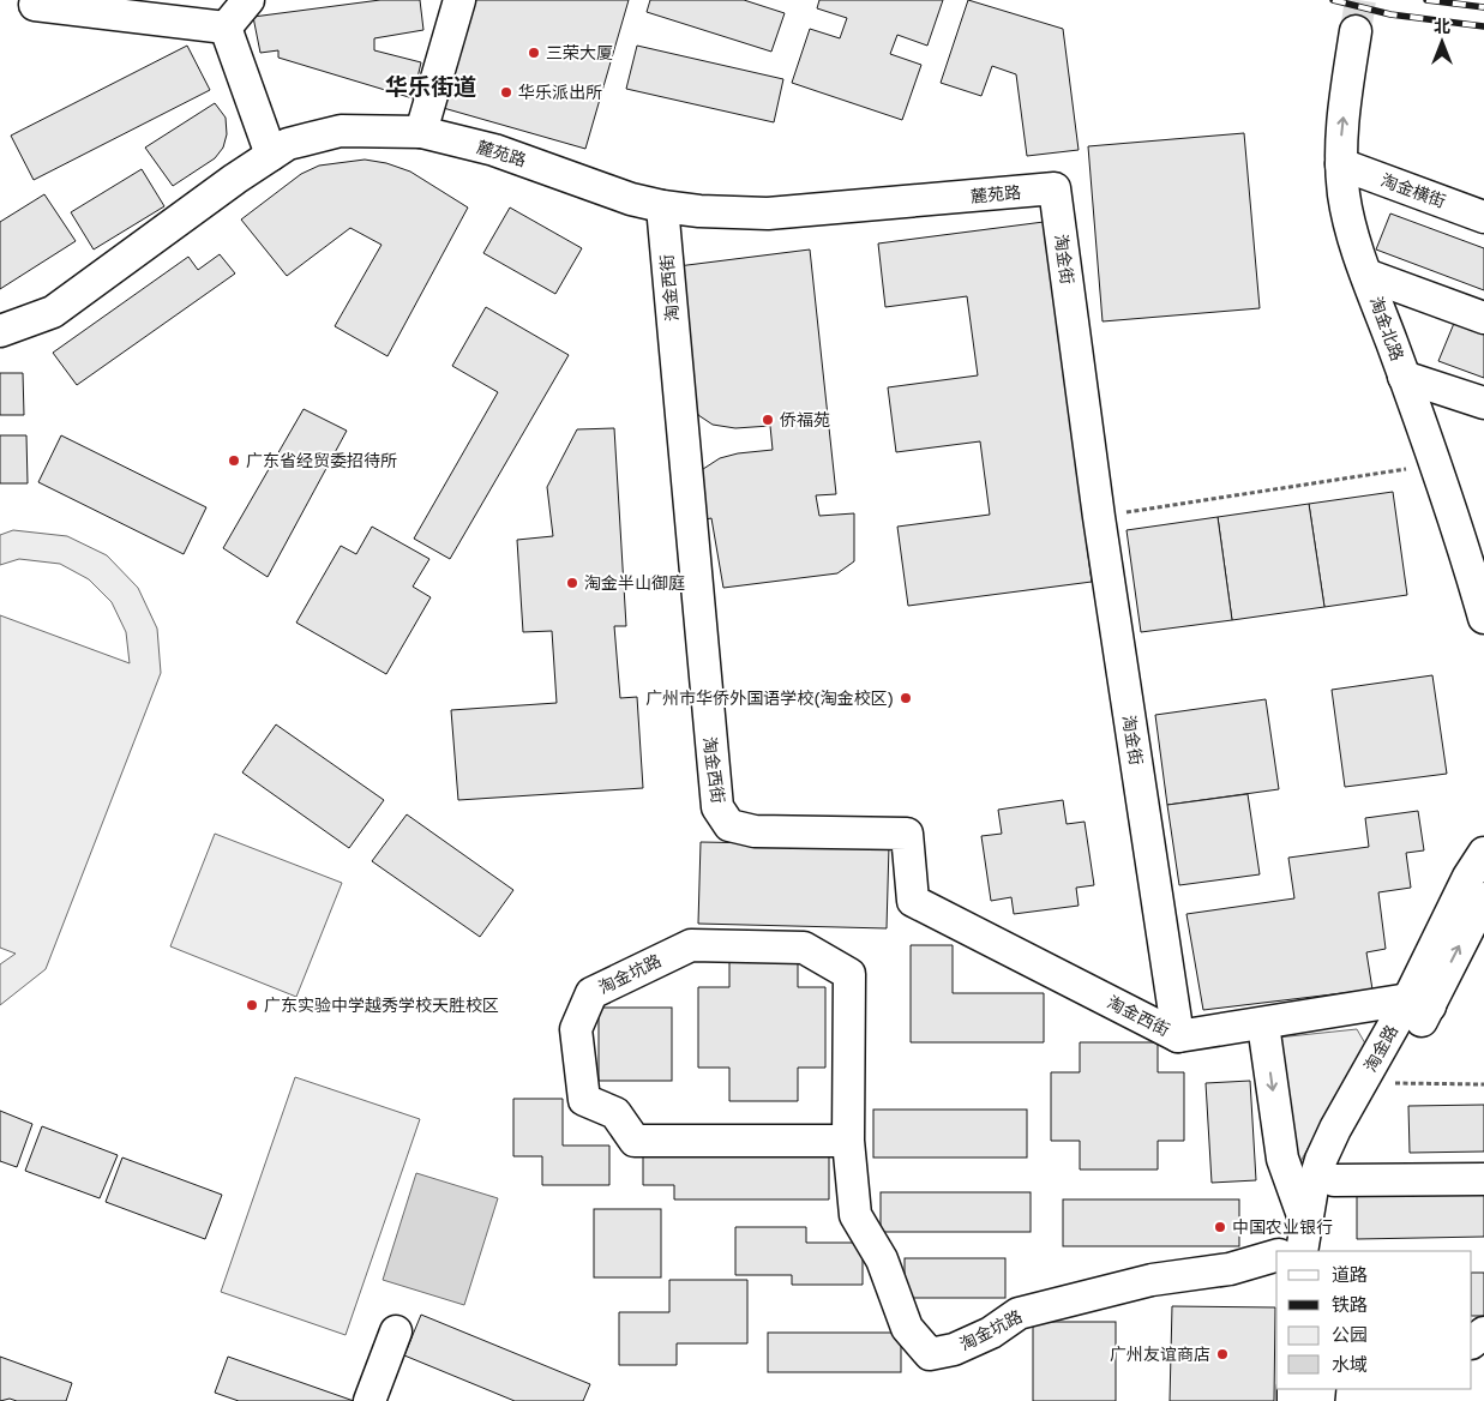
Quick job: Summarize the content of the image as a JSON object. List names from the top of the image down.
{
  "streets": {
    "street": [
      "麓苑路",
      "淘金横街",
      "淘金街",
      "淘金西街",
      "淘金北路",
      "淘金坑路",
      "淘金路"
    ]
  },
  "crossings": [
    ["麓苑路", "淘金街"],
    ["麓苑路", "淘金西街"],
    ["淘金横街", "淘金北路"],
    ["淘金街", "淘金西街"]
  ],
  "districts": ["华乐街道"],
  "places": [
    "三荣大厦",
    "华乐派出所",
    "侨福苑",
    "广东省经贸委招待所",
    "淘金半山御庭",
    "广州市华侨外国语学校(淘金校区)",
    "广东实验中学越秀学校天胜校区",
    "中国农业银行",
    "广州友谊商店"
  ],
  "legend": [
    "道路",
    "铁路",
    "公园",
    "水域"
  ],
  "north": "top"
}
